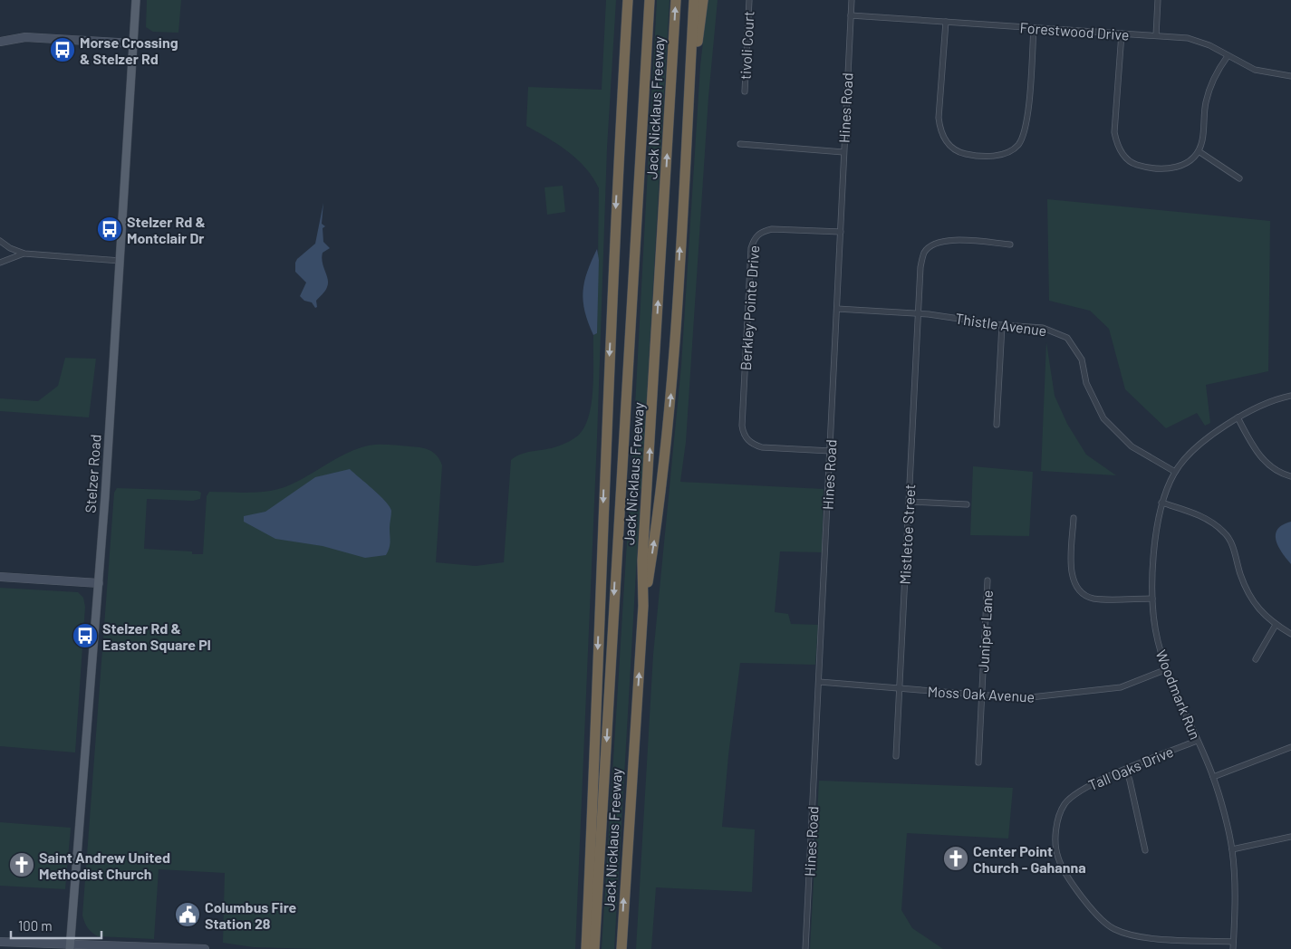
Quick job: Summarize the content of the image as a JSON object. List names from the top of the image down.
{
  "streets": {
    "highway": ["Jack Nicklaus Freeway"],
    "main road": ["Stelzer Road"],
    "street": [
      "Forestwood Drive",
      "tivoli Court",
      "Hines Road",
      "Berkley Pointe Drive",
      "Thistle Avenue",
      "Mistletoe Street",
      "Juniper Lane",
      "Moss Oak Avenue",
      "Woodmark Run",
      "Tall Oaks Drive"
    ]
  },
  "crossings": [
    ["Forestwood Drive", "Hines Road"],
    ["Hines Road", "Berkley Pointe Drive"],
    ["Hines Road", "Thistle Avenue"],
    ["Hines Road", "Moss Oak Avenue"],
    ["Thistle Avenue", "Mistletoe Street"],
    ["Thistle Avenue", "Woodmark Run"],
    ["Mistletoe Street", "Moss Oak Avenue"],
    ["Juniper Lane", "Moss Oak Avenue"],
    ["Moss Oak Avenue", "Woodmark Run"],
    ["Woodmark Run", "Tall Oaks Drive"]
  ],
  "places": {
    "bus stop": ["Morse Crossing & Stelzer Rd", "Stelzer Rd & Montclair Dr", "Stelzer Rd & Easton Square Pl"],
    "church": ["Center Point Church - Gahanna", "Saint Andrew United Methodist Church"],
    "public building": ["Columbus Fire Station 28"]
  },
  "scale_bar": "100 m"
}
